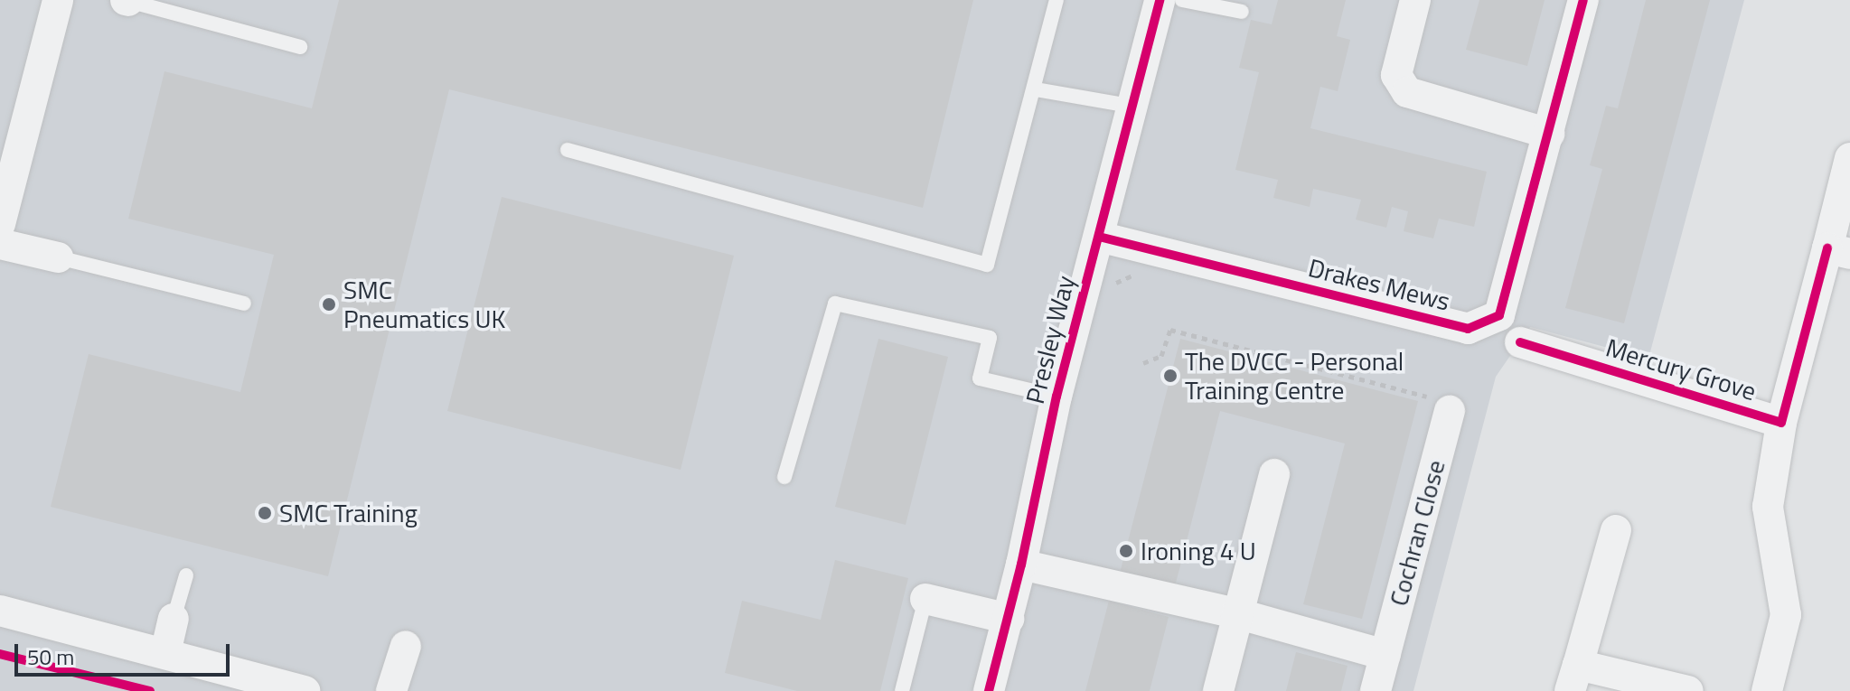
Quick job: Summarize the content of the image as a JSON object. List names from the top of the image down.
{
  "streets": {
    "street": [
      "Drakes Mews",
      "Presley Way",
      "Mercury Grove",
      "Cochran Close"
    ]
  },
  "crossings": [
    ["Drakes Mews", "Presley Way"]
  ],
  "places": [
    "SMC Pneumatics UK",
    "The DVCC - Personal Training Centre",
    "SMC Training",
    "Ironing 4 U"
  ],
  "scale_bar": "50 m"
}
